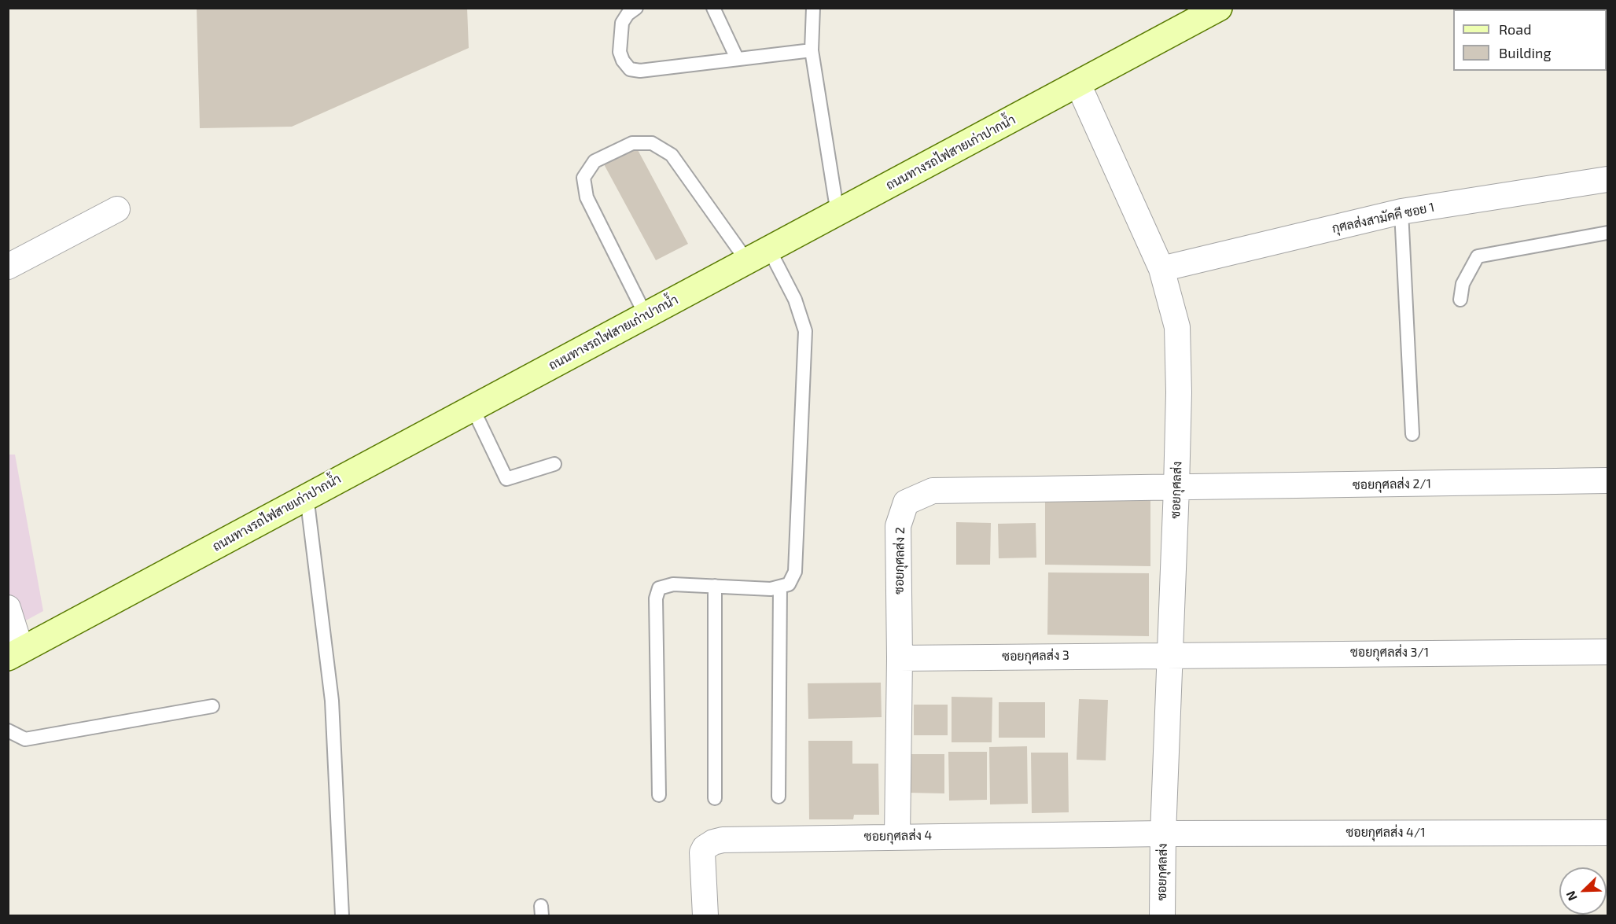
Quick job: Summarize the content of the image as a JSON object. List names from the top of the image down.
{
  "streets": {
    "main road": ["ถนนทางรถไฟสายเก่าปากน้ำ"],
    "street": [
      "กุศลส่งสามัคคี ซอย 1",
      "ซอยกุศลส่ง 2/1",
      "ซอยกุศลส่ง",
      "ซอยกุศลส่ง 2",
      "ซอยกุศลส่ง 3/1",
      "ซอยกุศลส่ง 3",
      "ซอยกุศลส่ง 4/1",
      "ซอยกุศลส่ง 4"
    ]
  },
  "crossings": [
    ["ถนนทางรถไฟสายเก่าปากน้ำ", "ซอยกุศลส่ง"],
    ["กุศลส่งสามัคคี ซอย 1", "ซอยกุศลส่ง"],
    ["ซอยกุศลส่ง 2/1", "ซอยกุศลส่ง"],
    ["ซอยกุศลส่ง 2/1", "ซอยกุศลส่ง 2"],
    ["ซอยกุศลส่ง", "ซอยกุศลส่ง 2"],
    ["ซอยกุศลส่ง", "ซอยกุศลส่ง 3/1"],
    ["ซอยกุศลส่ง", "ซอยกุศลส่ง 3"],
    ["ซอยกุศลส่ง", "ซอยกุศลส่ง 4/1"],
    ["ซอยกุศลส่ง", "ซอยกุศลส่ง 4"],
    ["ซอยกุศลส่ง 2", "ซอยกุศลส่ง 3"],
    ["ซอยกุศลส่ง 2", "ซอยกุศลส่ง 4"],
    ["ซอยกุศลส่ง 3/1", "ซอยกุศลส่ง 3"],
    ["ซอยกุศลส่ง 4/1", "ซอยกุศลส่ง 4"]
  ],
  "legend": ["Road", "Building"],
  "north": "bottom left"
}
